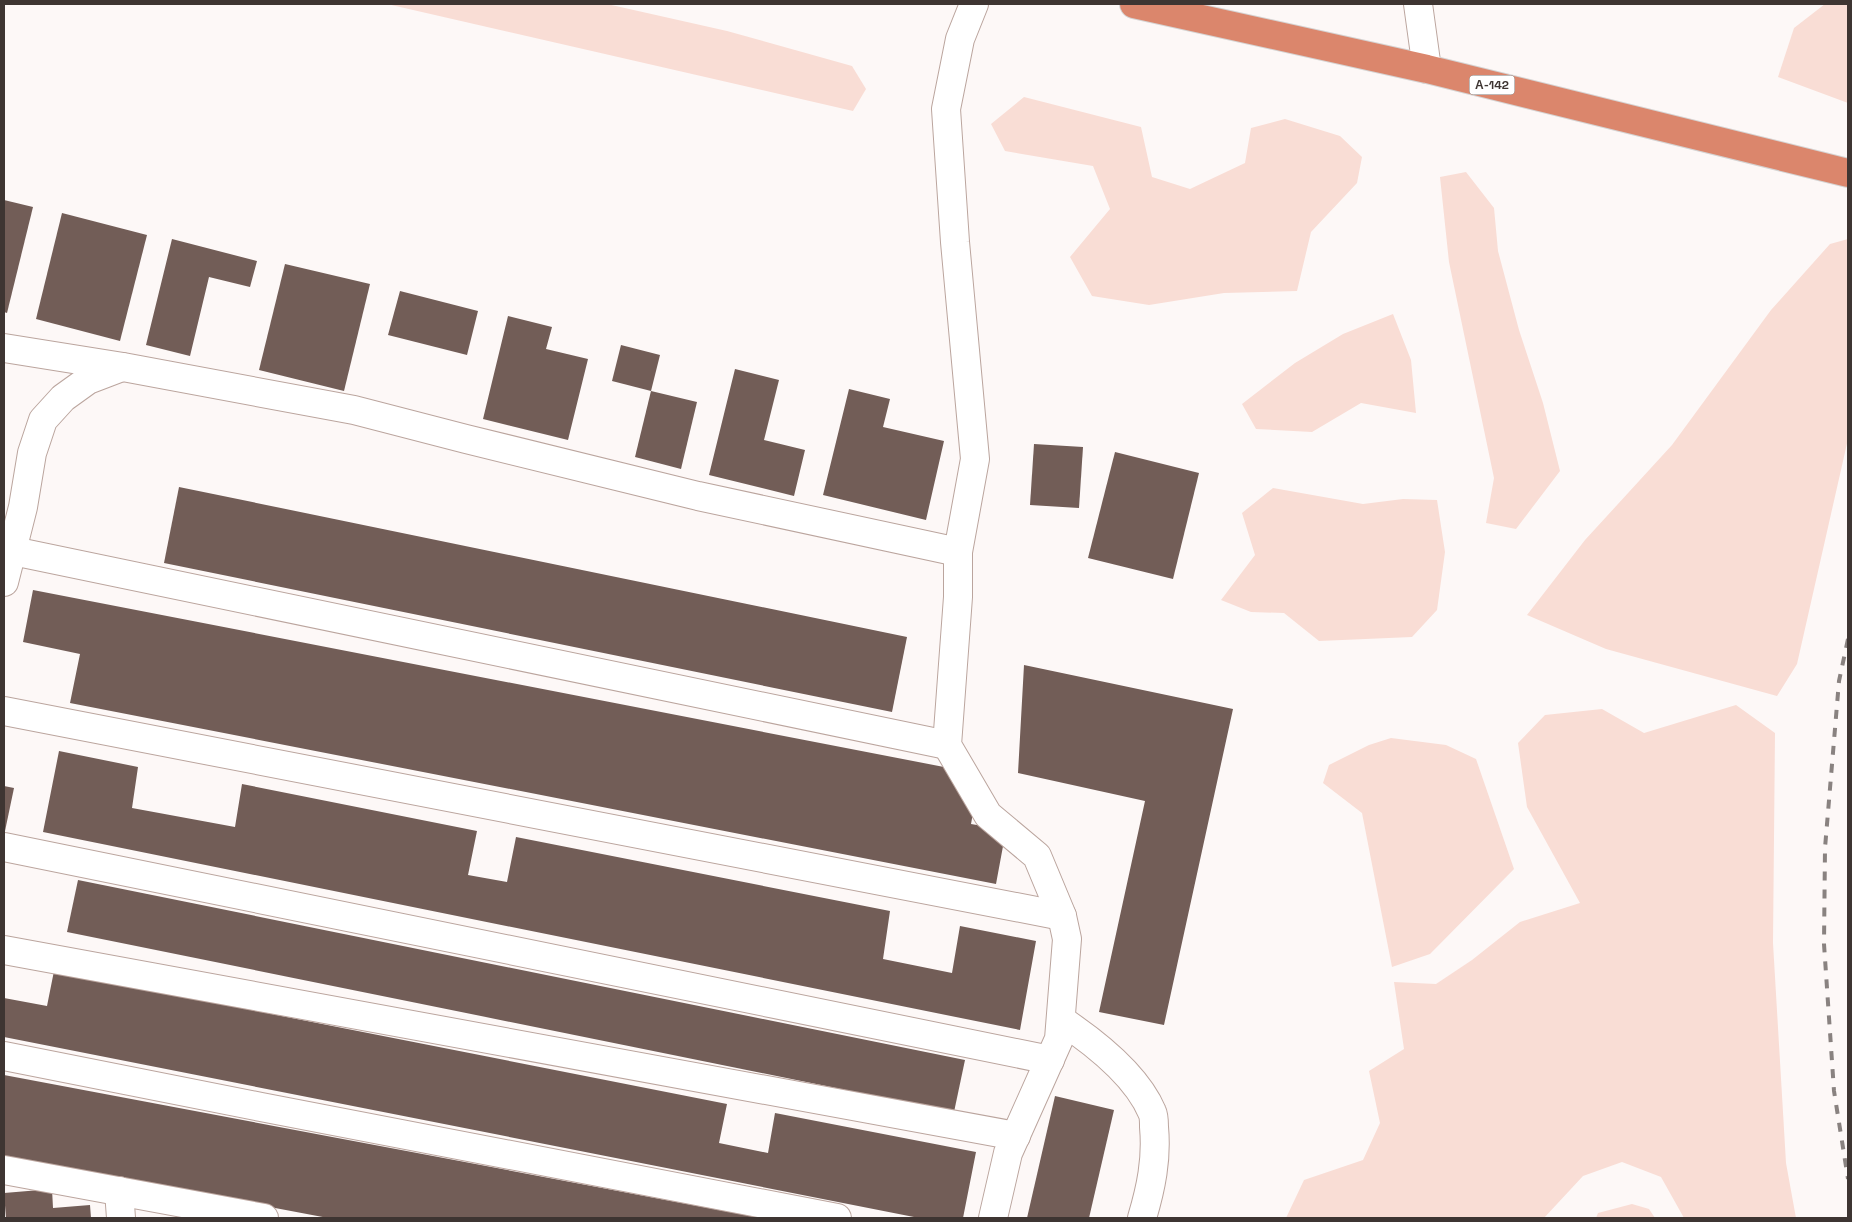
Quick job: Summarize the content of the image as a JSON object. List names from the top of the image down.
{
  "streets": {
    "highway": ["А-142"]
  }
}
